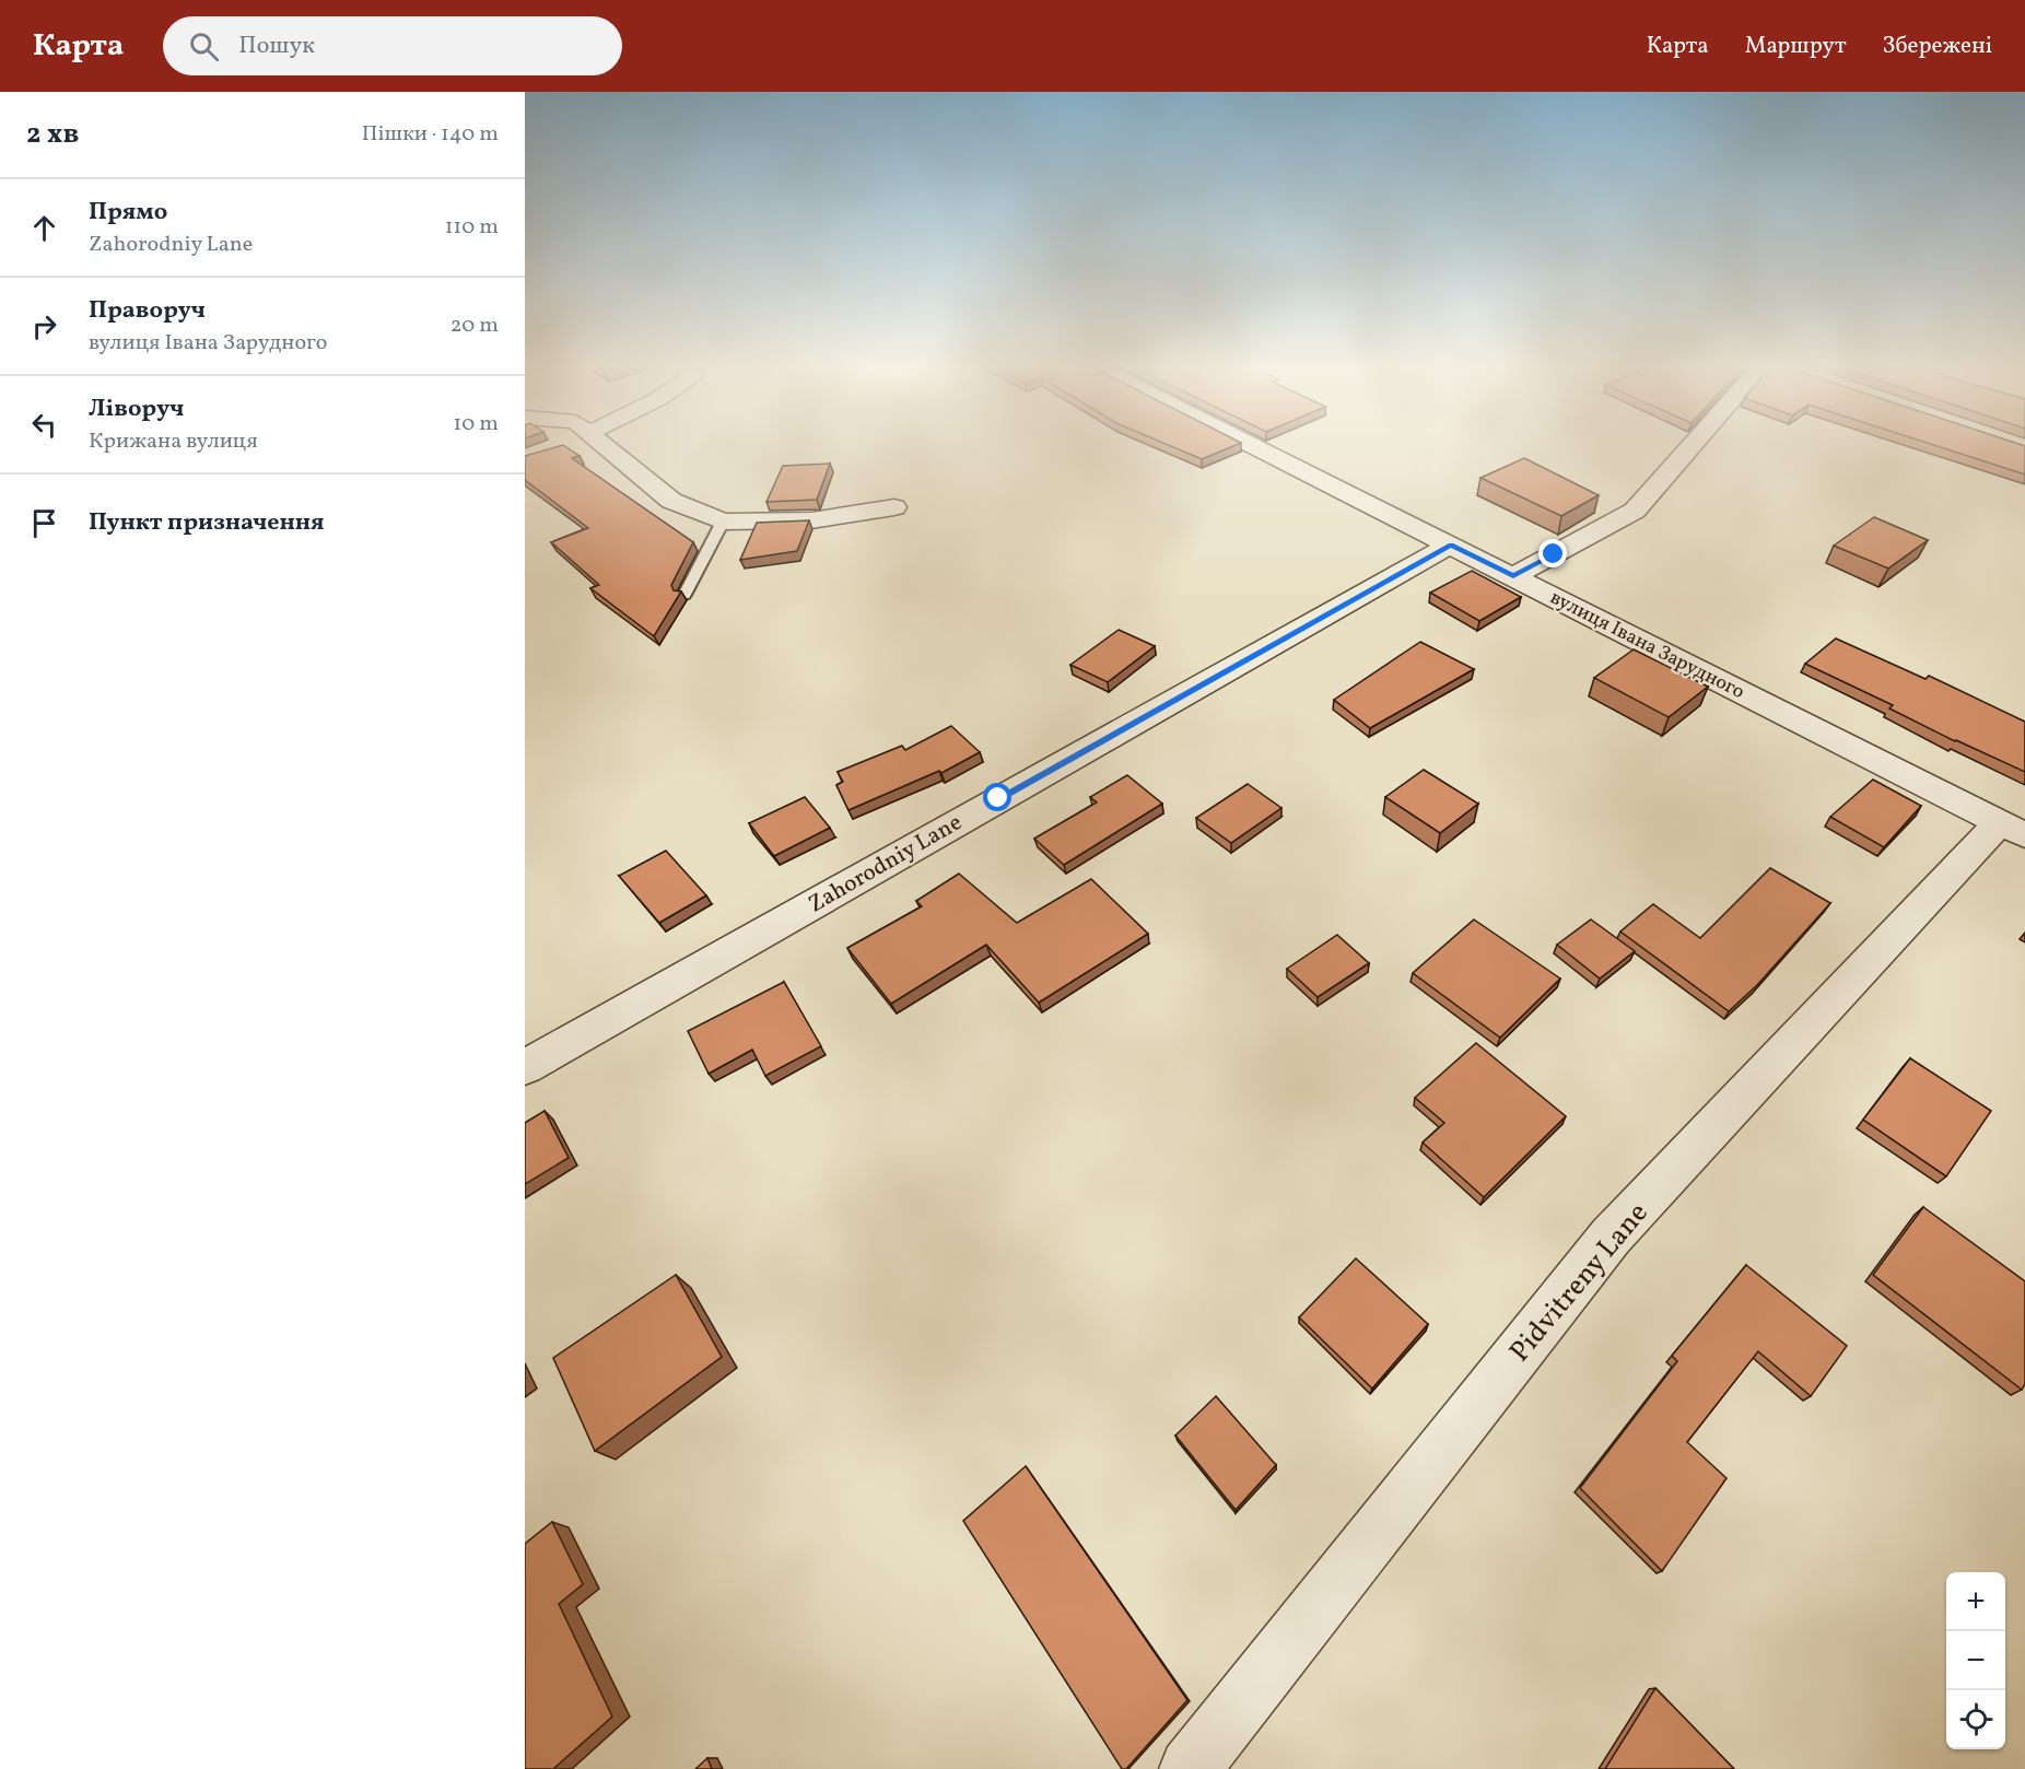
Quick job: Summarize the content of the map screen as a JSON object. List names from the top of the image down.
{
  "streets": {
    "street": ["вулиця Івана Зарудного", "Zahorodniy Lane", "Pidvitreny Lane"]
  },
  "crossings": [
    ["вулиця Івана Зарудного", "Zahorodniy Lane"],
    ["вулиця Івана Зарудного", "Pidvitreny Lane"]
  ],
  "page": {
    "header": "Карта",
    "search": "Пошук",
    "nav": ["Карта", "Маршрут", "Збережені"],
    "heading": ["2 хв", "Пішки · 140 m"],
    "list": [
      ["Прямо", "Zahorodniy Lane", "110 m"],
      ["Праворуч", "вулиця Івана Зарудного", "20 m"],
      ["Ліворуч", "Крижана вулиця", "10 m"],
      "Пункт призначення"
    ],
    "map_buttons": ["+", "−"]
  }
}
